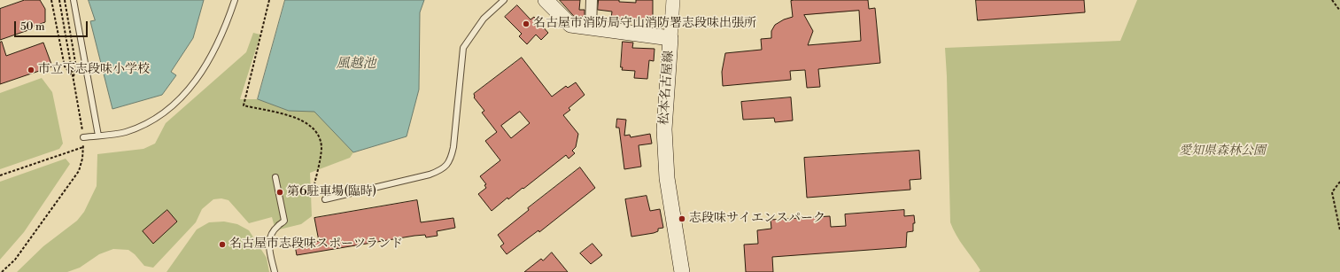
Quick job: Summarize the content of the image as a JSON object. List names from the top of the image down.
{
  "streets": {
    "main road": ["松本名古屋線"]
  },
  "water": ["風越池"],
  "parks": ["愛知県森林公園"],
  "places": [
    "名古屋市消防局守山消防署志段味出張所",
    "市立下志段味小学校",
    "第6駐車場(臨時)",
    "志段味サイエンスパーク",
    "名古屋市志段味スポーツランド"
  ],
  "scale_bar": "50 m"
}
